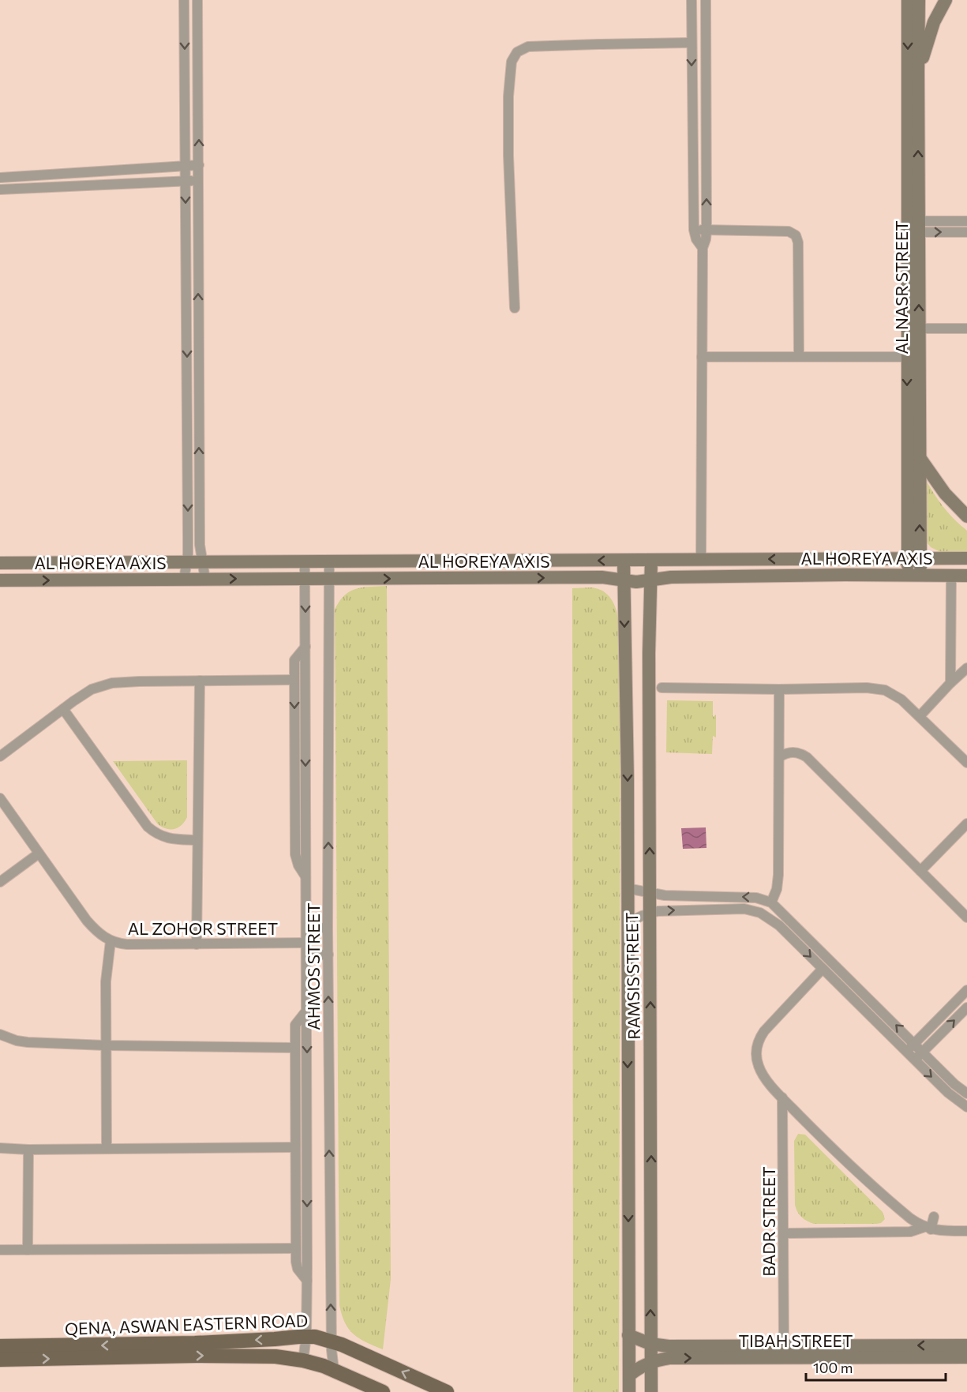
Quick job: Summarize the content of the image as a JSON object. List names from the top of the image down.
{
  "streets": {
    "main road": [
      "AL NASR STREET",
      "AL HOREYA AXIS",
      "RAMSIS STREET",
      "QENA, ASWAN EASTERN ROAD",
      "TIBAH STREET"
    ],
    "street": ["AL ZOHOR STREET", "AHMOS STREET", "BADR STREET"]
  },
  "crossings": [
    ["AL NASR STREET", "AL HOREYA AXIS"],
    ["AL HOREYA AXIS", "AHMOS STREET"],
    ["AL HOREYA AXIS", "RAMSIS STREET"],
    ["AL ZOHOR STREET", "AHMOS STREET"],
    ["AHMOS STREET", "QENA, ASWAN EASTERN ROAD"],
    ["RAMSIS STREET", "TIBAH STREET"],
    ["BADR STREET", "TIBAH STREET"]
  ],
  "scale_bar": "100 m"
}
